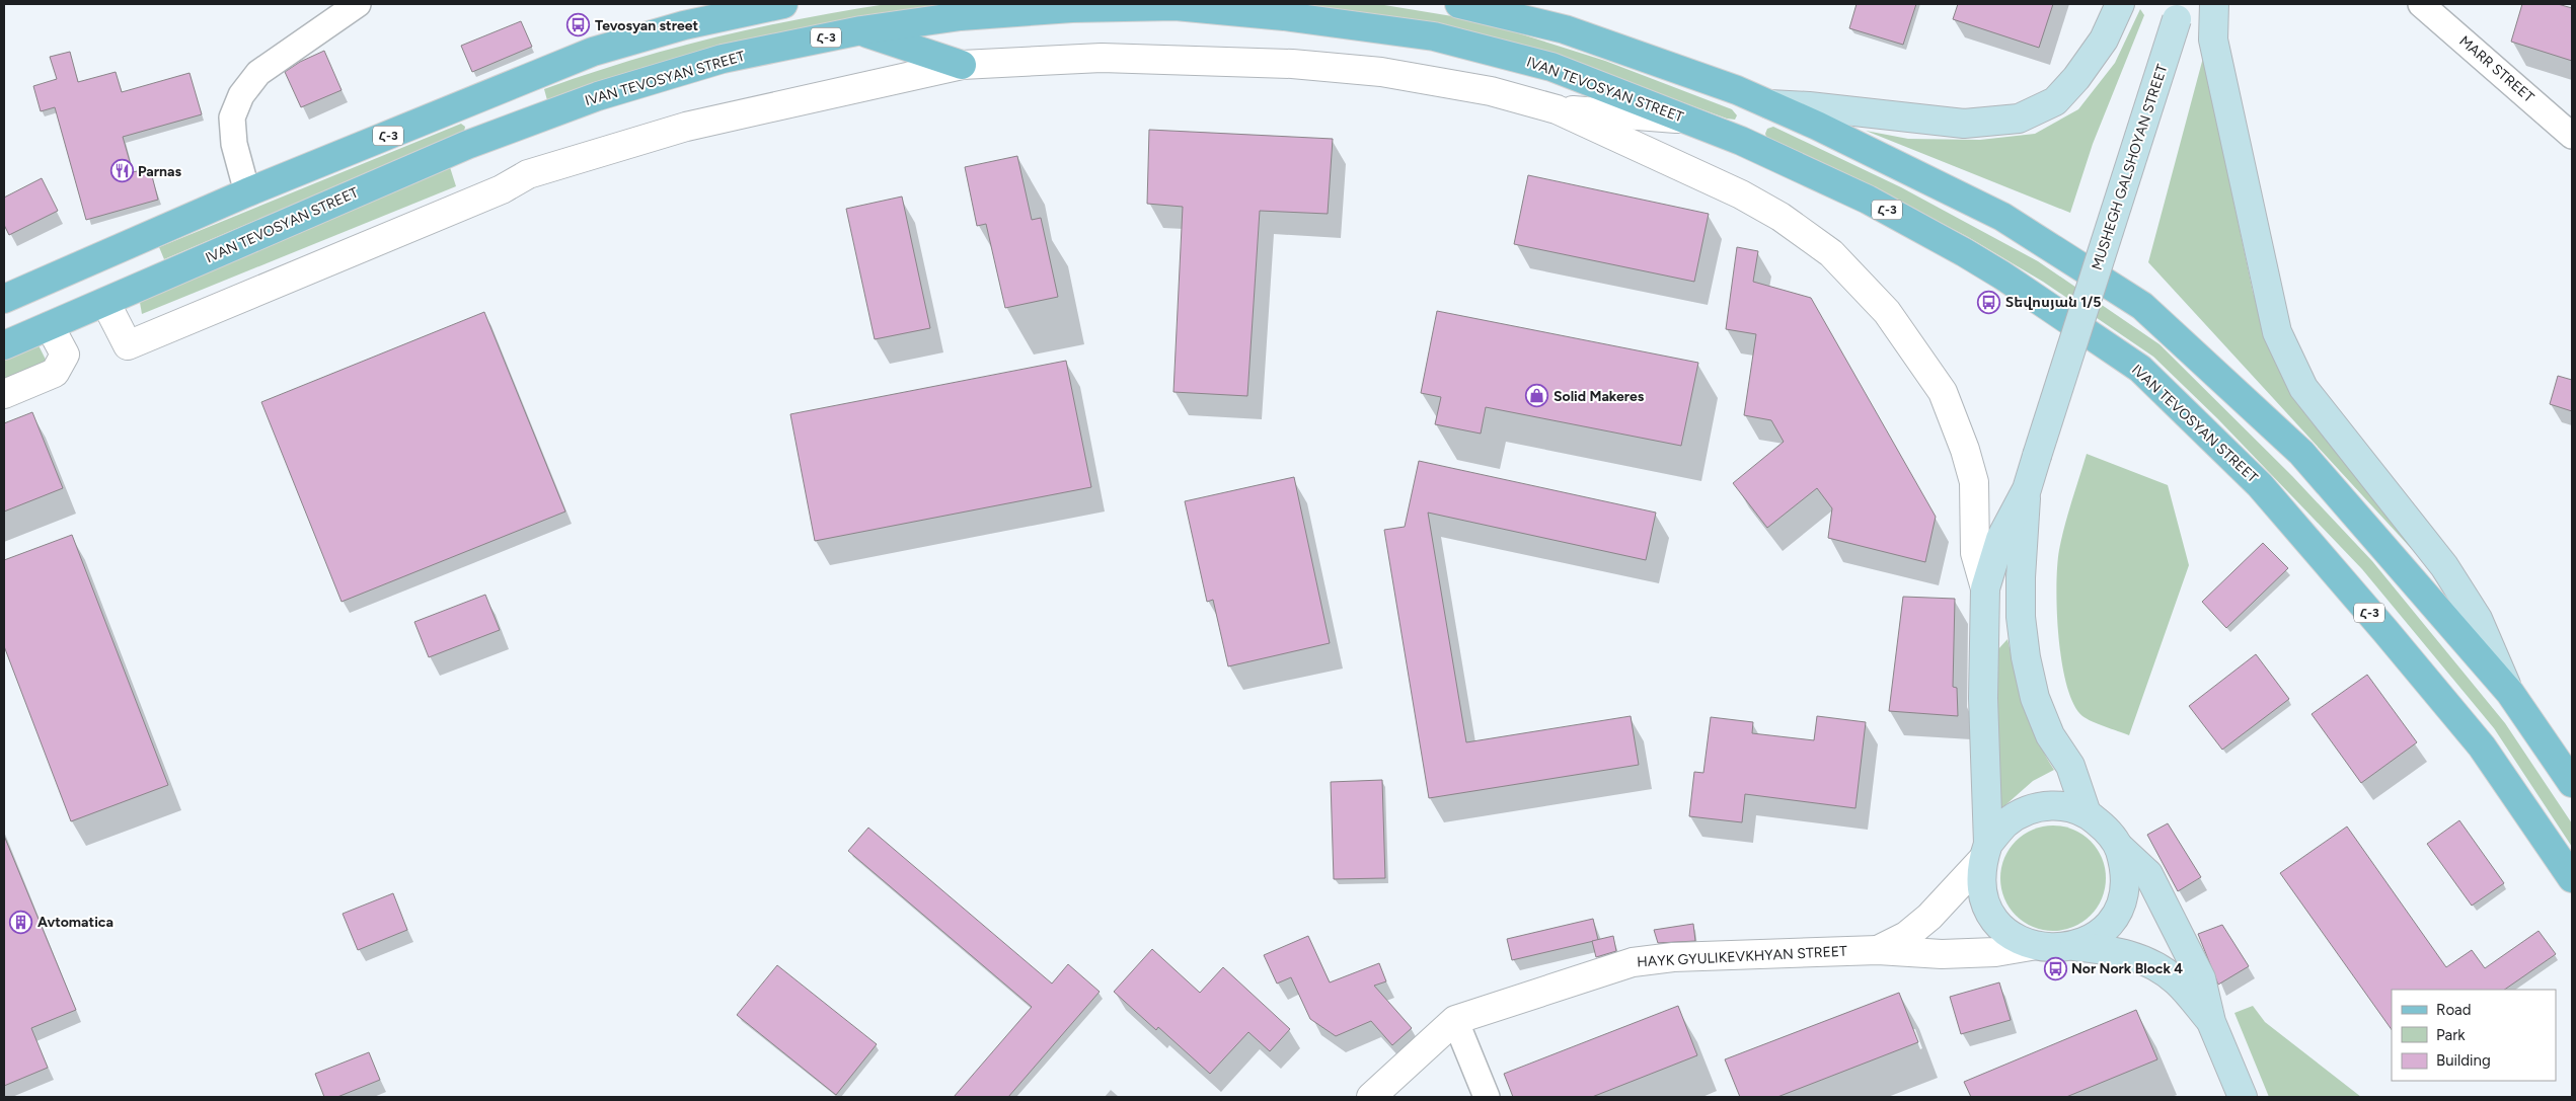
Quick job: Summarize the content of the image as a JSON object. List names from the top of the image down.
{
  "streets": {
    "main road": ["Հ-3", "IVAN TEVOSYAN STREET", "MUSHEGH GALSHOYAN STREET"],
    "street": ["MARR STREET", "HAYK GYULIKEVKHYAN STREET"]
  },
  "crossings": [
    ["MUSHEGH GALSHOYAN STREET", "HAYK GYULIKEVKHYAN STREET"]
  ],
  "places": {
    "bus stop": ["Tevosyan street", "Տեվոսյան 1/5", "Nor Nork Block 4"],
    "restaurant": ["Parnas"],
    "shop": ["Solid Makeres"],
    "building": ["Avtomatica"]
  },
  "legend": ["Road", "Park", "Building"]
}
